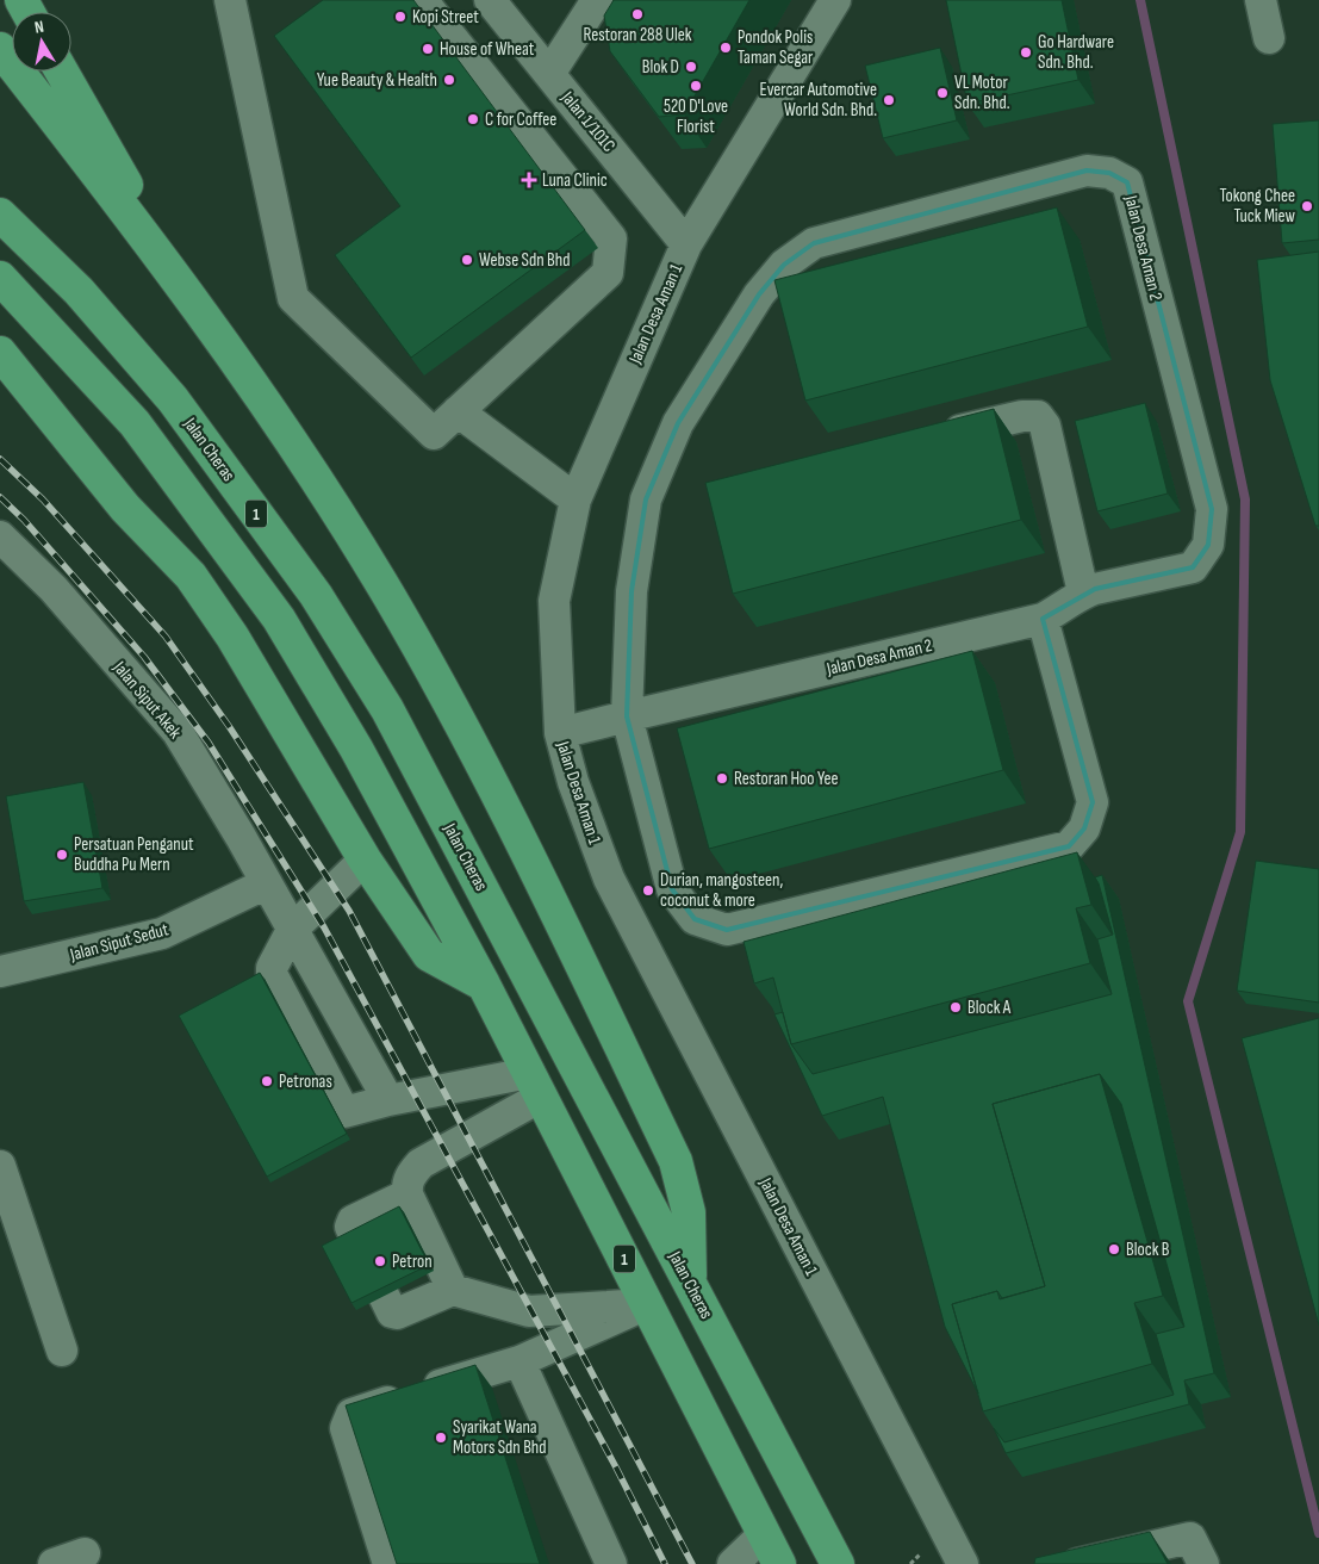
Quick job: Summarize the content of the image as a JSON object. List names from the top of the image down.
{
  "streets": {
    "highway": ["Jalan Cheras", "1"],
    "street": [
      "Jalan 1/101C",
      "Jalan Desa Aman 2",
      "Jalan Desa Aman 1",
      "Jalan Siput Akek",
      "Jalan Siput Sedut"
    ]
  },
  "crossings": [
    ["Jalan 1/101C", "Jalan Desa Aman 1"],
    ["Jalan Desa Aman 2", "Jalan Desa Aman 1"],
    ["Jalan Siput Akek", "Jalan Siput Sedut"]
  ],
  "places": {
    "other": [
      "Restoran 288 Ulek",
      "Kopi Street",
      "Pondok Polis Taman Segar",
      "House of Wheat",
      "Go Hardware Sdn. Bhd.",
      "Blok D",
      "Yue Beauty & Health",
      "520 D'Love Florist",
      "VL Motor Sdn. Bhd.",
      "Evercar Automotive World Sdn. Bhd.",
      "C for Coffee",
      "Tokong Chee Tuck Miew",
      "Webse Sdn Bhd",
      "Restoran Hoo Yee",
      "Persatuan Penganut Buddha Pu Mern",
      "Durian, mangosteen, coconut & more",
      "Block A",
      "Petronas",
      "Block B",
      "Petron",
      "Syarikat Wana Motors Sdn Bhd"
    ],
    "health": ["Luna Clinic"]
  },
  "north": "top"
}
